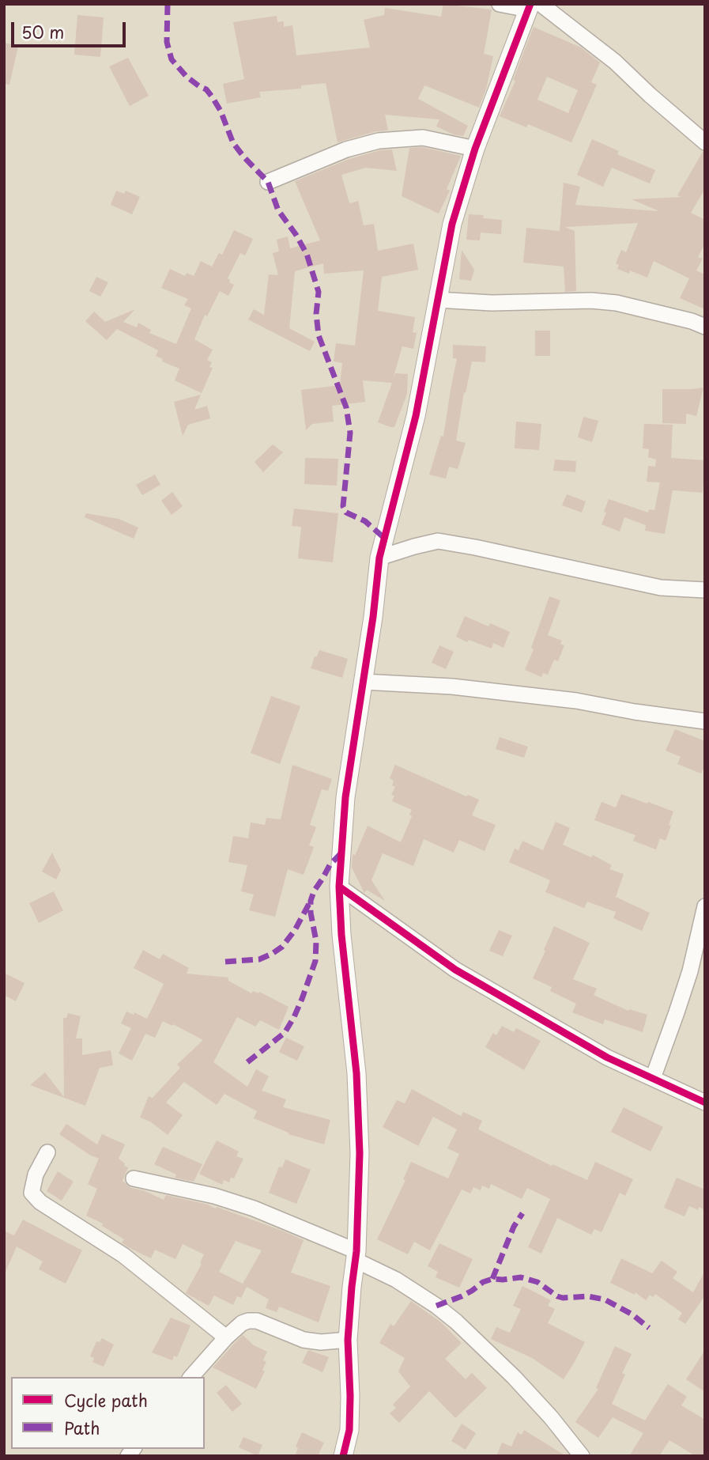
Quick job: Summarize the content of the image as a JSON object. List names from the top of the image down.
{
  "legend": ["Cycle path", "Path"],
  "scale_bar": "50 m"
}
